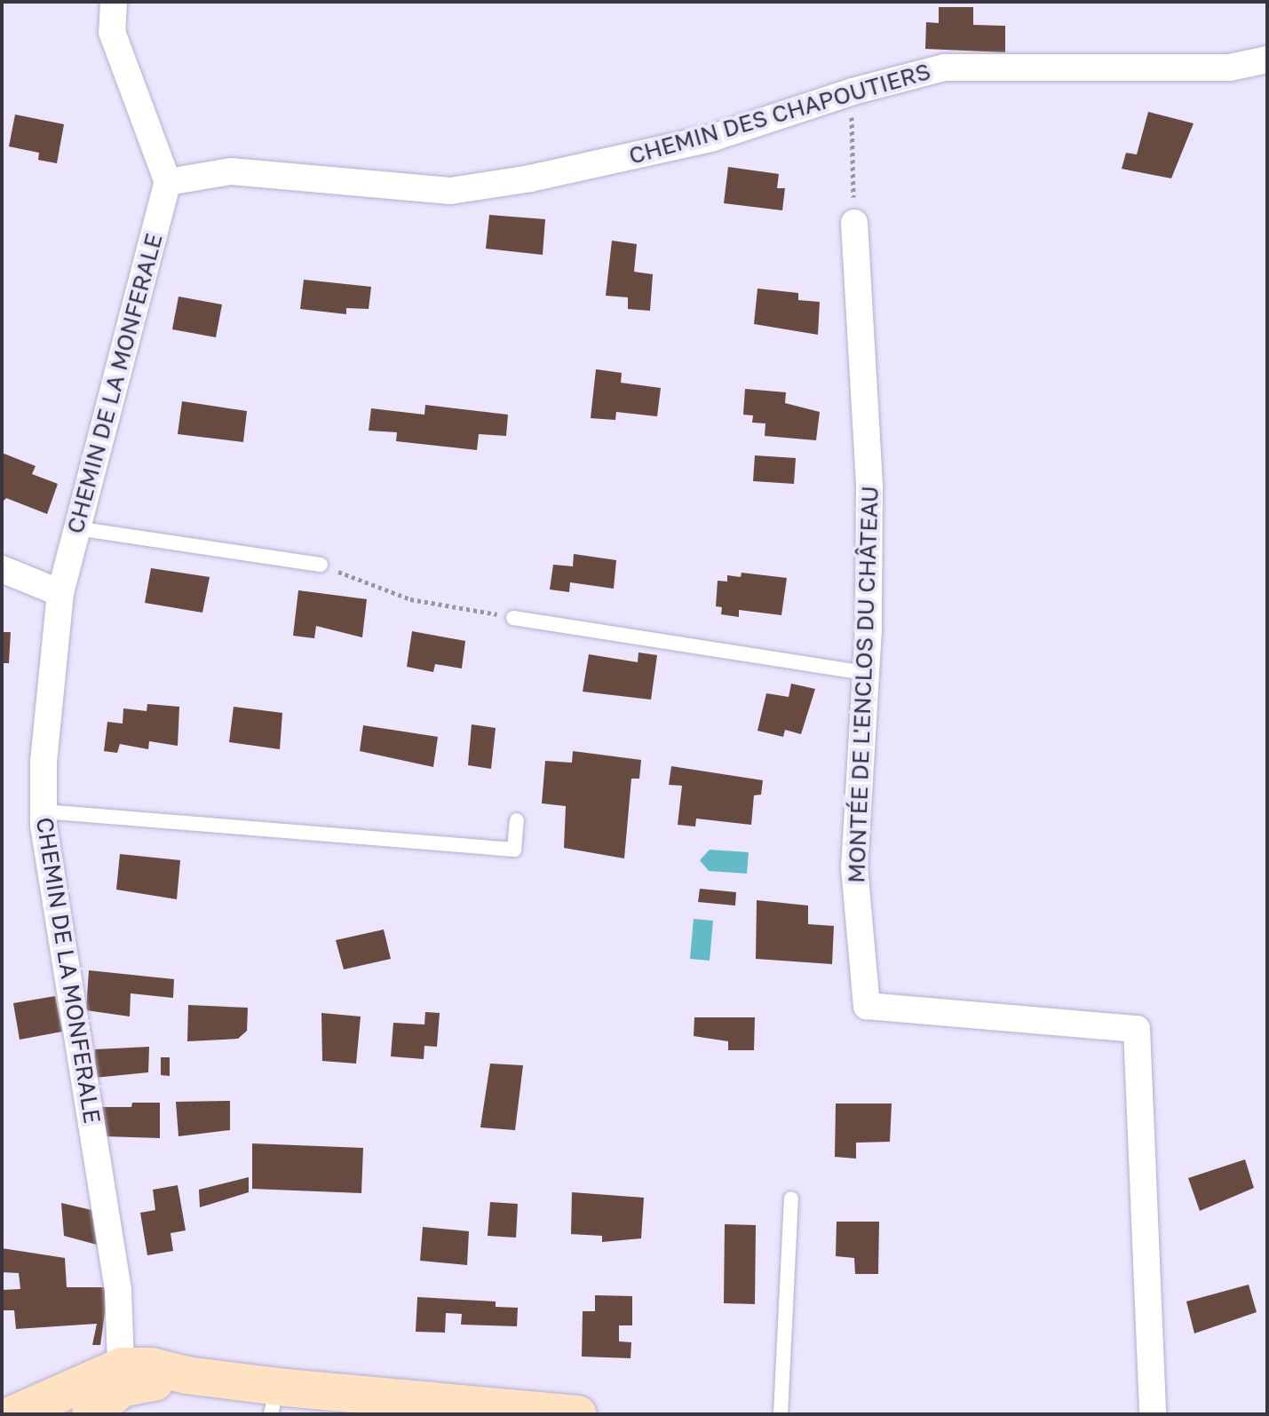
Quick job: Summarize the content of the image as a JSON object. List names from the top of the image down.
{
  "streets": {
    "street": ["CHEMIN DES CHAPOUTIERS", "CHEMIN DE LA MONFERALE", "MONTÉE DE L'ENCLOS DU CHÂTEAU"]
  },
  "crossings": [
    ["CHEMIN DES CHAPOUTIERS", "CHEMIN DE LA MONFERALE"]
  ]
}
